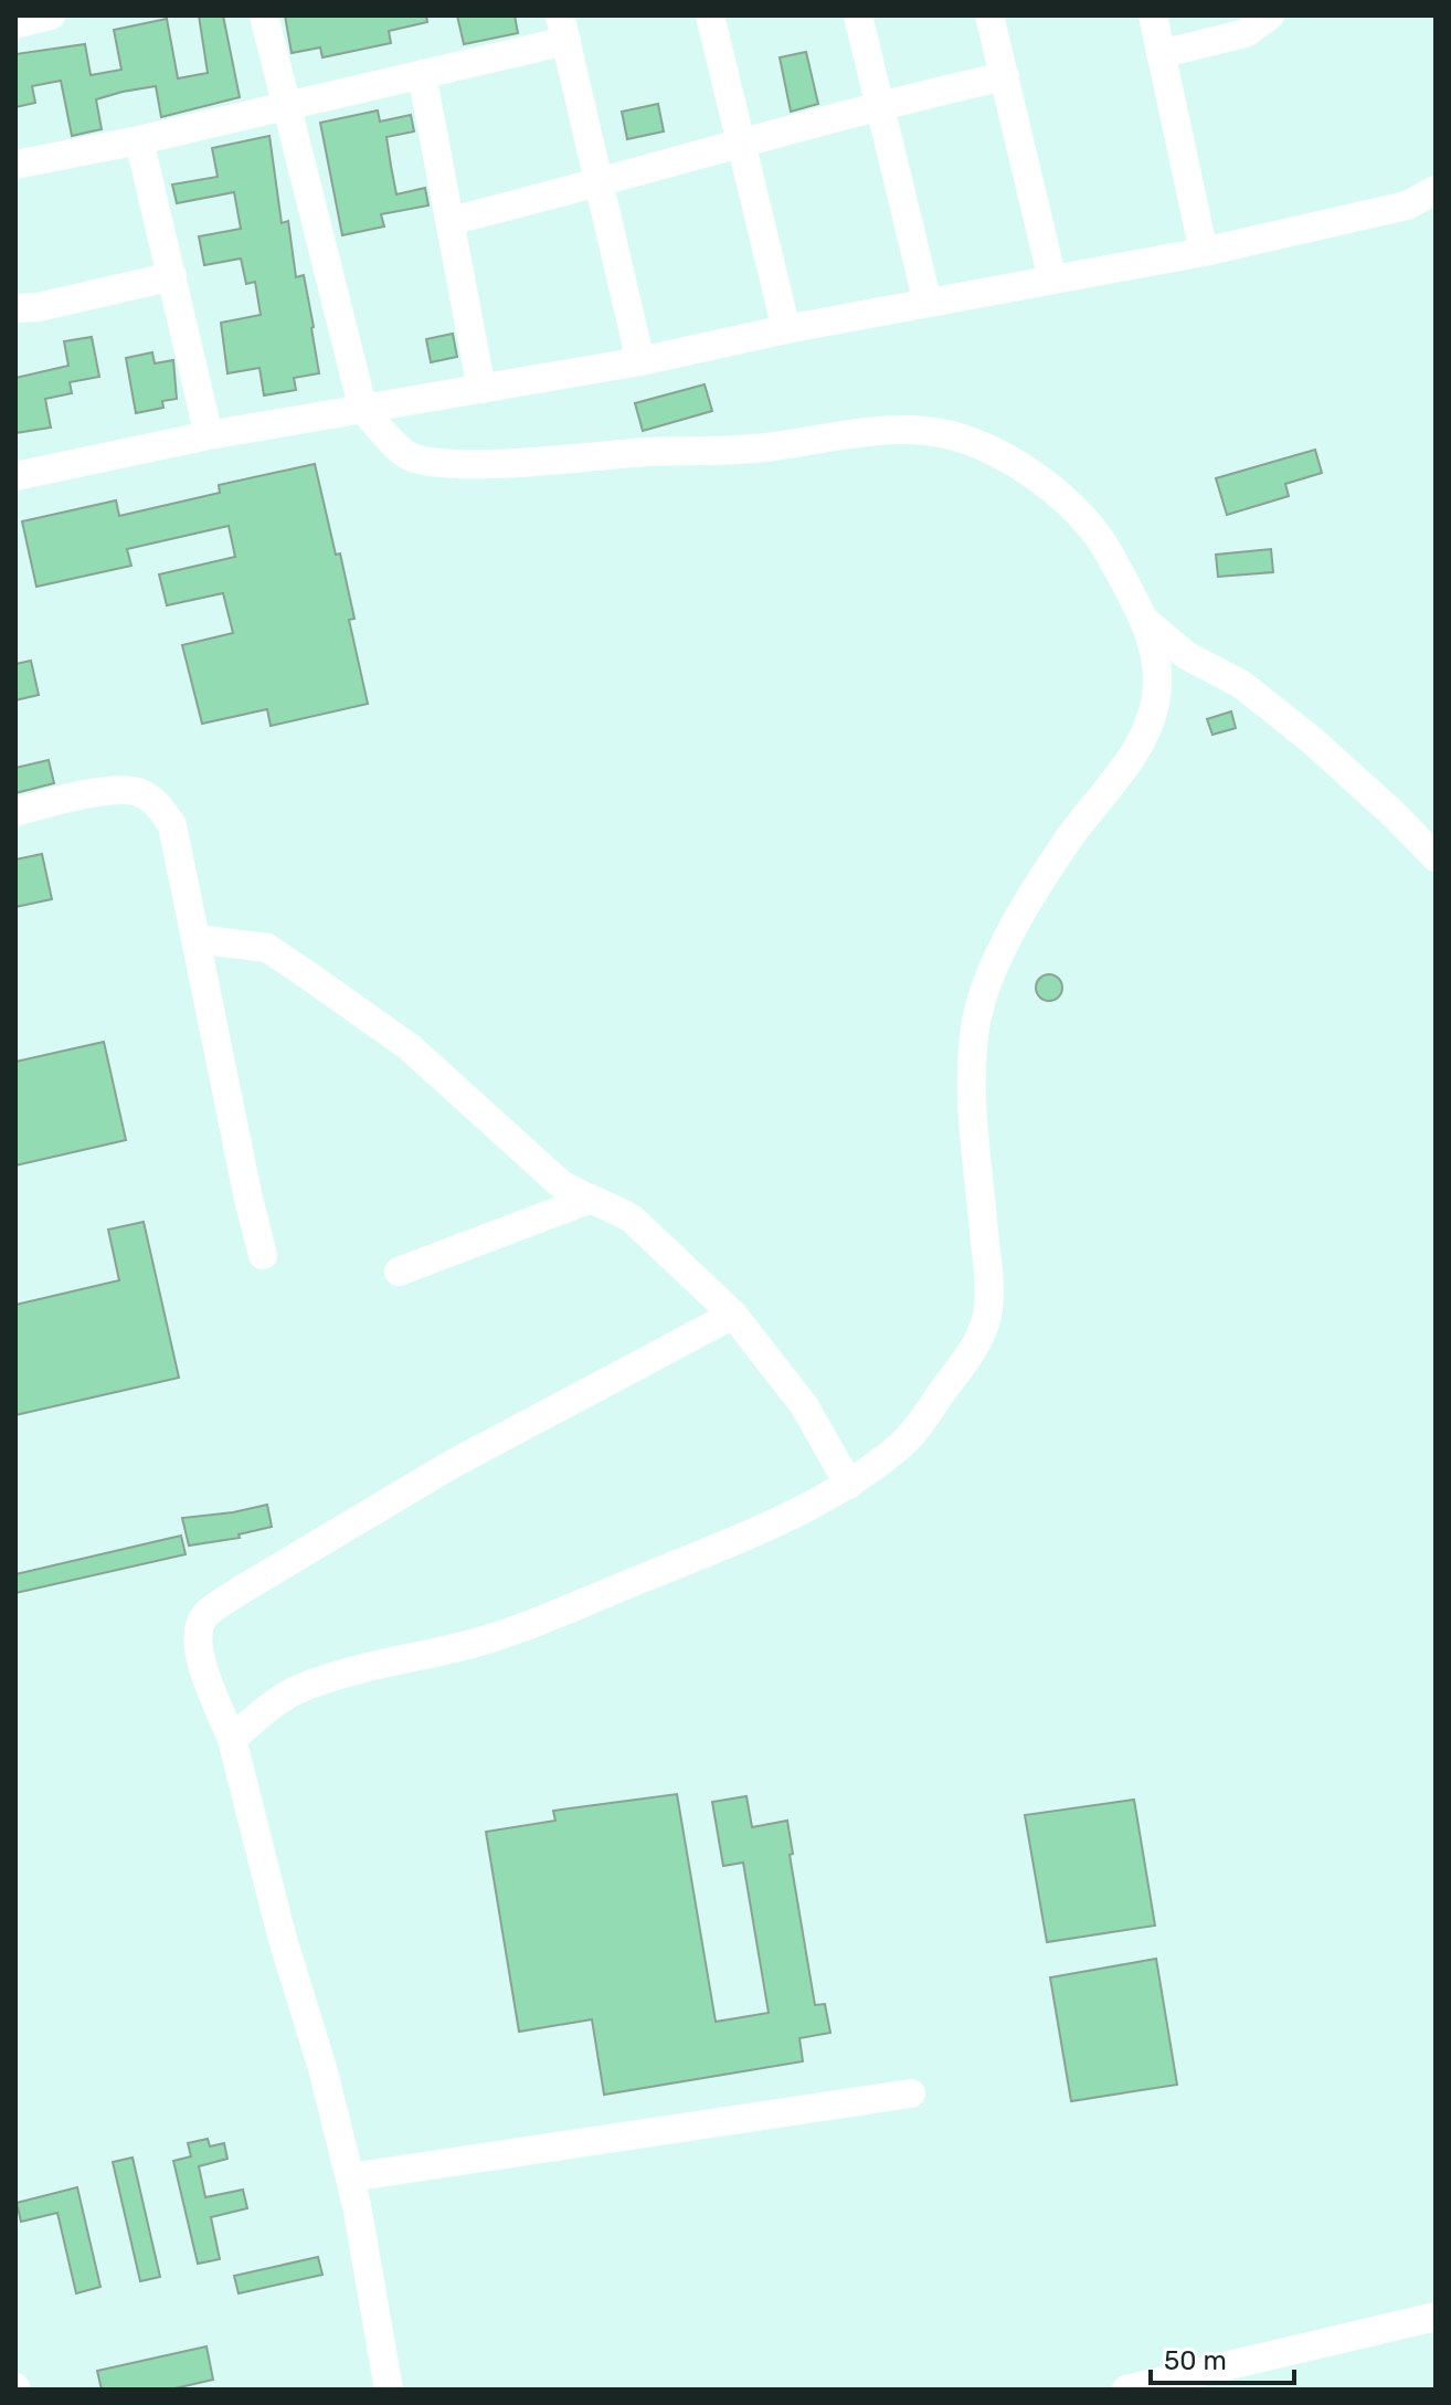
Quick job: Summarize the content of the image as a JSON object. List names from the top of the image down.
{
  "scale_bar": "50 m"
}
